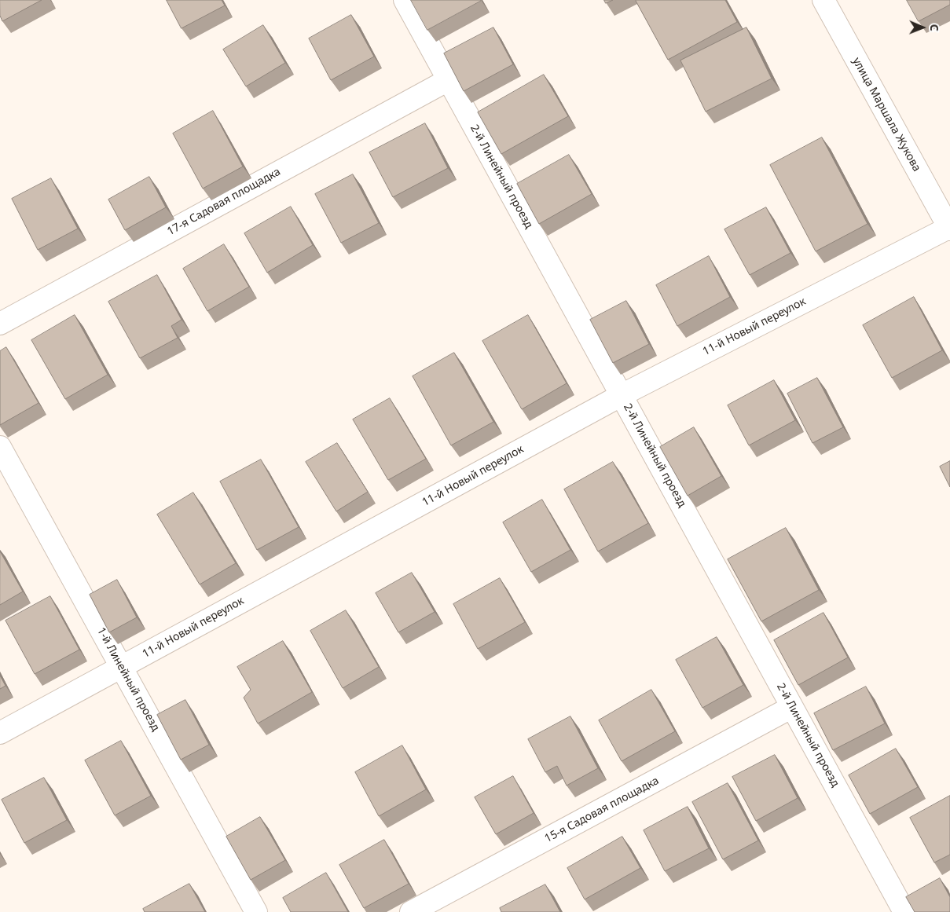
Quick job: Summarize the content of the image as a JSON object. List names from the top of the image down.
{
  "streets": {
    "street": [
      "улица Маршала Жукова",
      "2-й Линейный проезд",
      "17-я Садовая площадка",
      "11-й Новый переулок",
      "1-й Линейный проезд",
      "15-я Садовая площадка"
    ]
  },
  "crossings": [
    ["улица Маршала Жукова", "11-й Новый переулок"],
    ["2-й Линейный проезд", "17-я Садовая площадка"],
    ["2-й Линейный проезд", "11-й Новый переулок"],
    ["2-й Линейный проезд", "15-я Садовая площадка"],
    ["11-й Новый переулок", "1-й Линейный проезд"]
  ],
  "north": "right"
}
